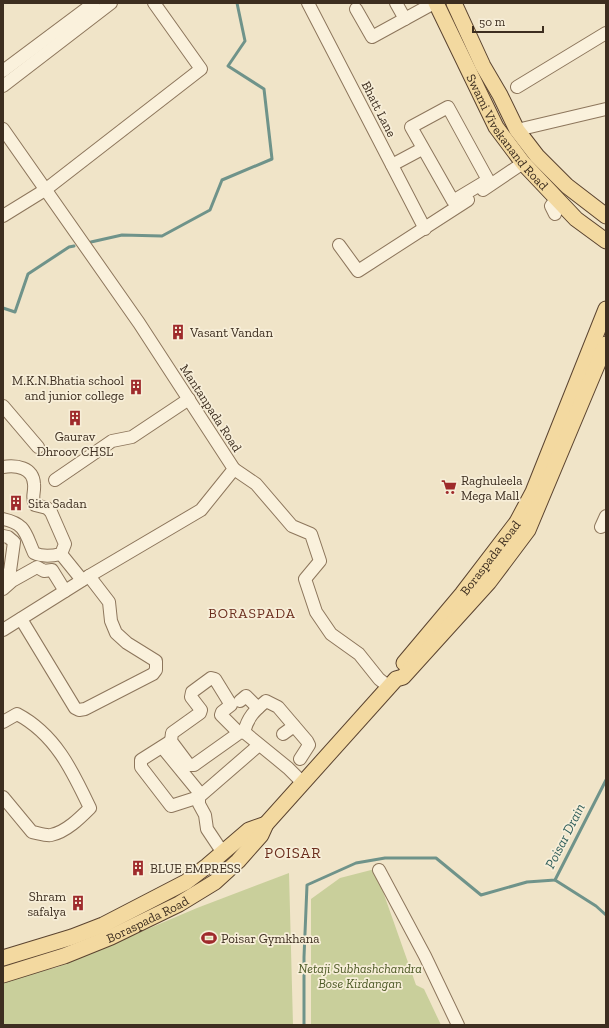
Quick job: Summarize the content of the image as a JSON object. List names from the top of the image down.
{
  "streets": {
    "main road": ["Swami Vivekanand Road", "Boraspada Road"],
    "street": ["Bhatt Lane", "Mantanpada Road"]
  },
  "districts": ["BORASPADA", "POISAR"],
  "water": ["Poisar Drain"],
  "parks": ["Netaji Subhashchandra Bose Kirdangan"],
  "places": {
    "building": [
      "Vasant Vandan",
      "M.K.N.Bhatia school and junior college",
      "Gaurav Dhroov CHSL",
      "Sita Sadan",
      "BLUE EMPRESS",
      "Shram safalya"
    ],
    "supermarket": ["Raghuleela Mega Mall"],
    "sports": ["Poisar Gymkhana"]
  },
  "scale_bar": "50 m"
}
